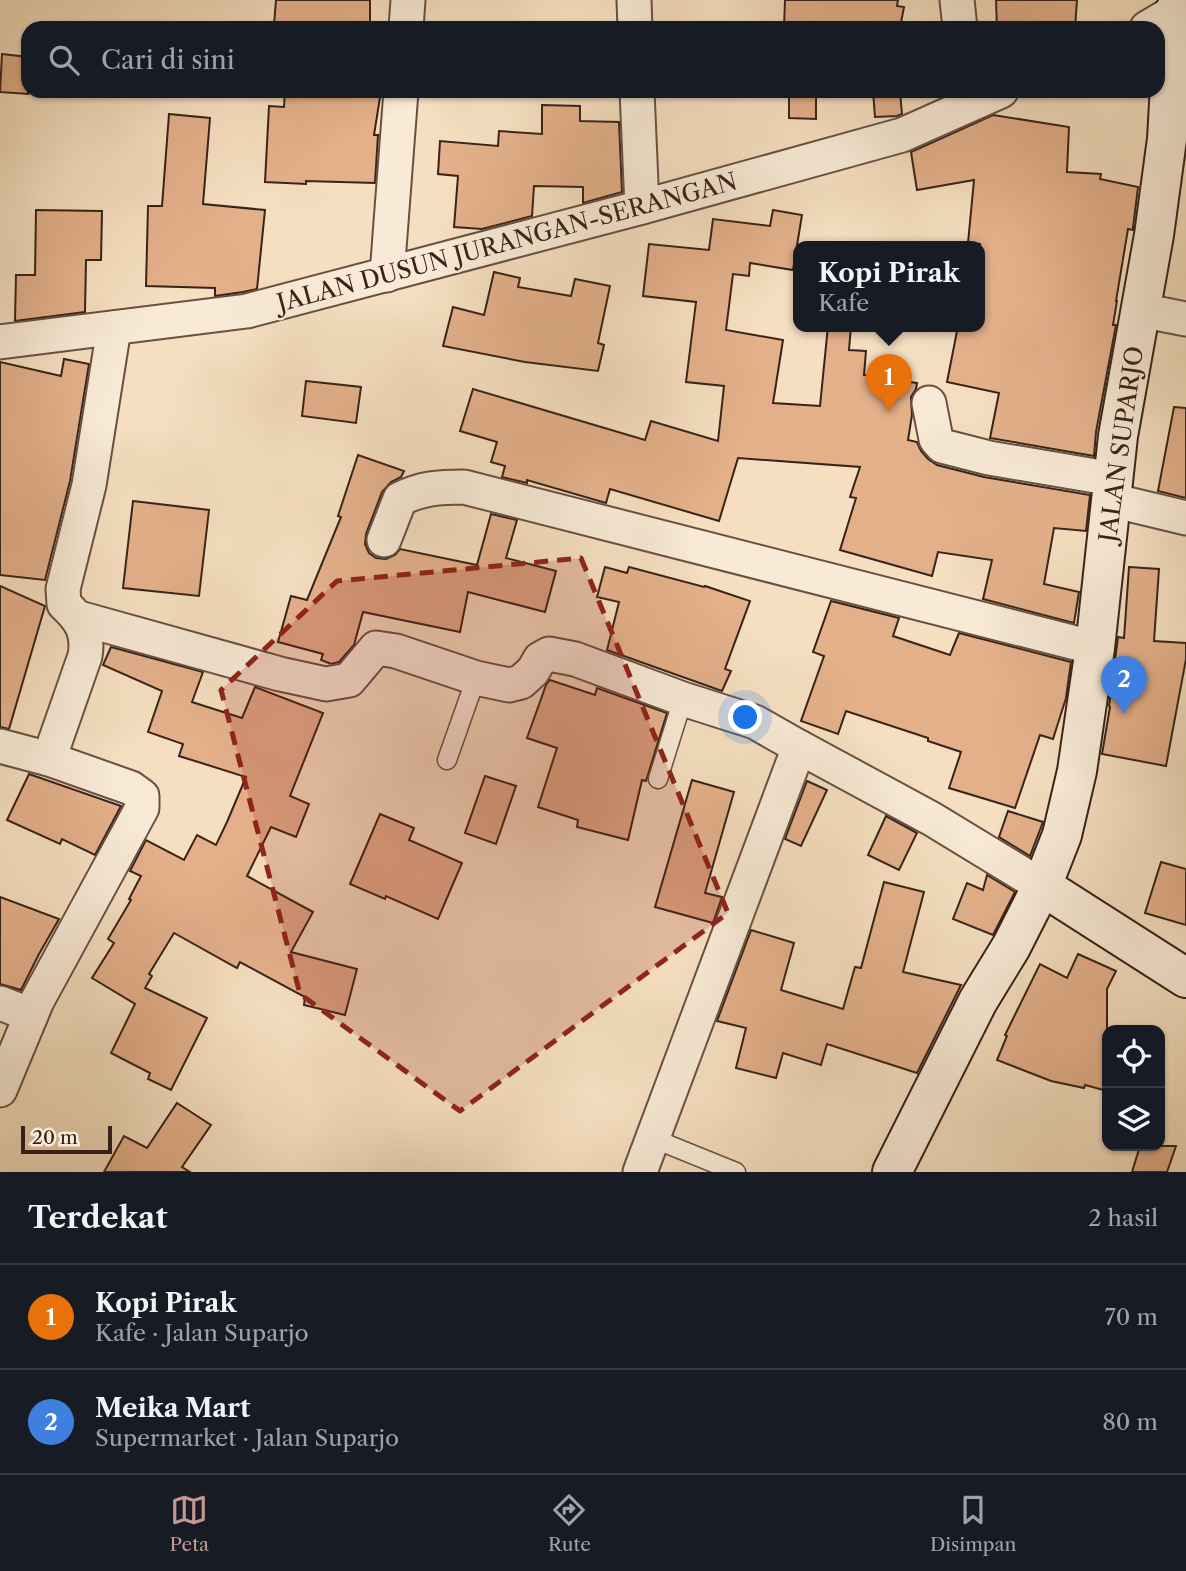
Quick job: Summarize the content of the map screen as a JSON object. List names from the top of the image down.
{
  "streets": {
    "main road": ["JALAN SUPARJO"],
    "street": ["JALAN DUSUN JURANGAN-SERANGAN"]
  },
  "scale_bar": "20 m",
  "page": {
    "search": "Cari di sini",
    "popup": ["Kopi Pirak", "Kafe"],
    "pins": ["1", "2"],
    "scale": "20 m",
    "heading": ["Terdekat", "2 hasil"],
    "list": [
      {
        "mark": "1",
        "name": "Kopi Pirak",
        "note": "Kafe · Jalan Suparjo",
        "value": "70 m"
      },
      {
        "mark": "2",
        "name": "Meika Mart",
        "note": "Supermarket · Jalan Suparjo",
        "value": "80 m"
      }
    ],
    "nav": ["Peta", "Rute", "Disimpan"]
  }
}
